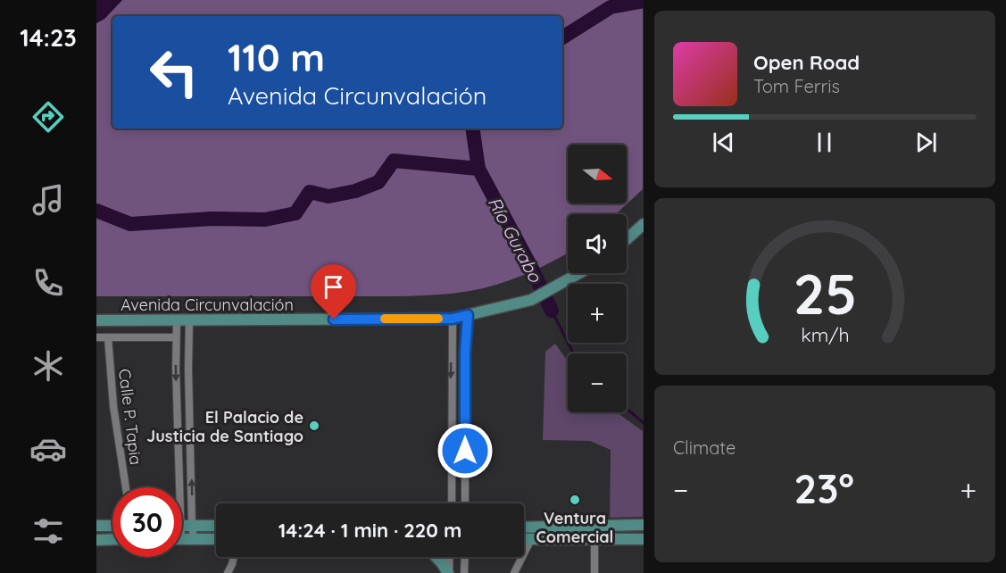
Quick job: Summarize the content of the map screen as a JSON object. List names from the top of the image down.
{
  "streets": {
    "main road": ["Avenida Circunvalación"],
    "street": ["Calle P. Tapia"]
  },
  "water": ["Río Gurabo"],
  "places": ["El Palacio de Justicia de Santiago", "Ventura Comercial"],
  "north": "right",
  "page": {
    "tabs": "14:23",
    "turn": ["110 m", "Avenida Circunvalación"],
    "song": ["Open Road", "Tom Ferris"],
    "map_buttons": ["+", "−"],
    "tile": "Climate",
    "heat": ["−", "23°", "+"],
    "limit": "30",
    "trip": "14:24 · 1 min · 220 m",
    "gauge": ["25", "km/h"]
  }
}
